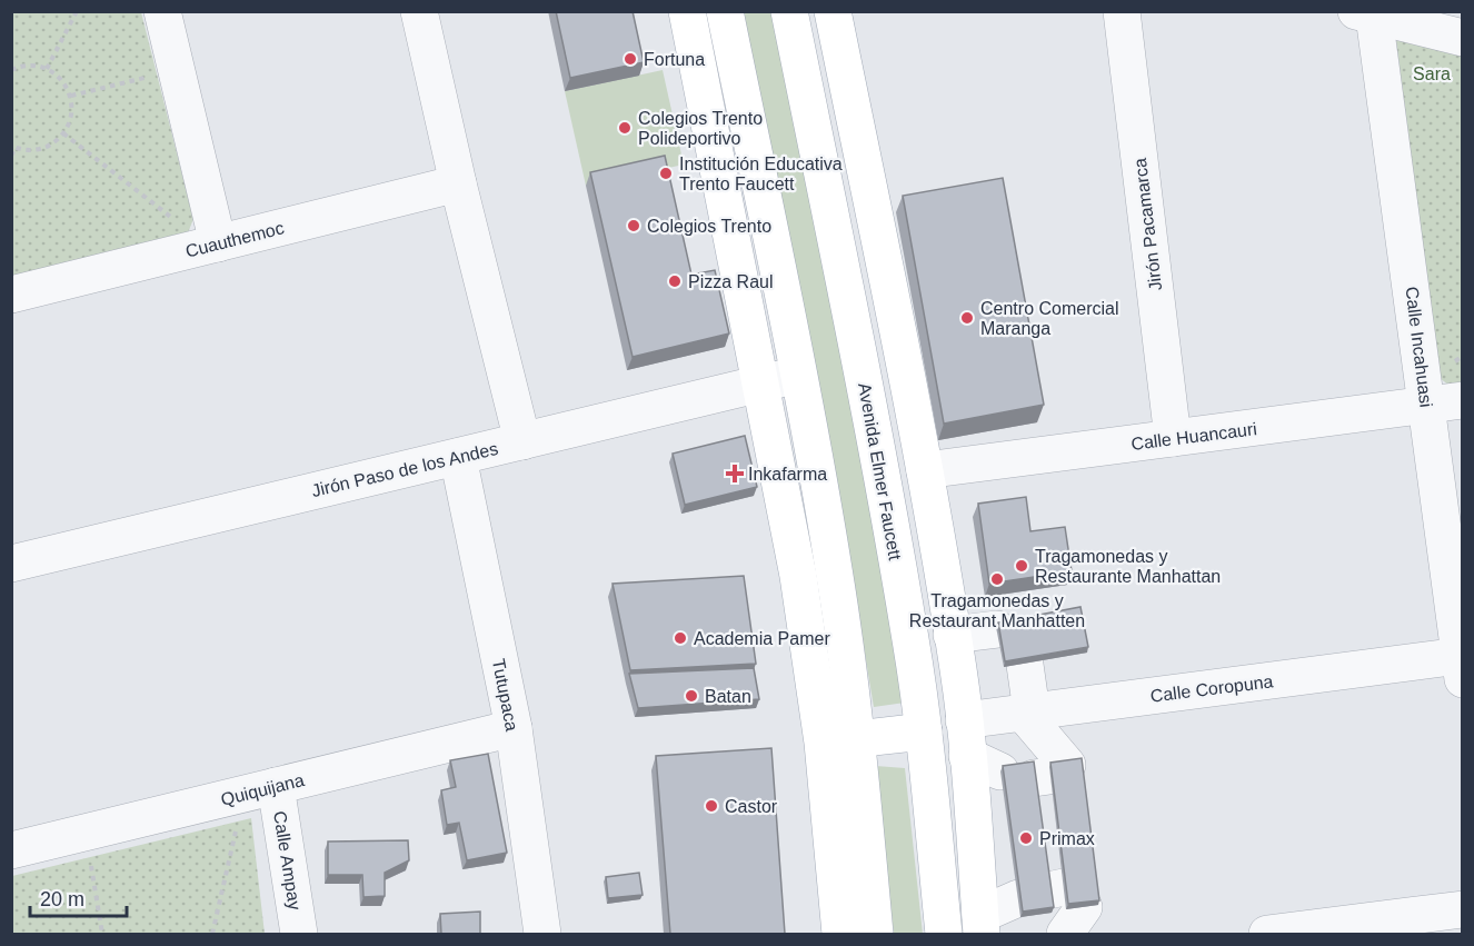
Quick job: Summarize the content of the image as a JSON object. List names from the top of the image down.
{
  "streets": {
    "main road": ["Avenida Elmer Faucett"],
    "street": [
      "Jirón Pacamarca",
      "Cuauthemoc",
      "Calle Incahuasi",
      "Calle Huancauri",
      "Jirón Paso de los Andes",
      "Calle Coropuna",
      "Tutupaca",
      "Quiquijana",
      "Calle Ampay"
    ]
  },
  "crossings": [
    ["Jirón Pacamarca", "Calle Huancauri"],
    ["Calle Incahuasi", "Calle Huancauri"],
    ["Calle Incahuasi", "Calle Coropuna"],
    ["Jirón Paso de los Andes", "Tutupaca"],
    ["Tutupaca", "Quiquijana"],
    ["Quiquijana", "Calle Ampay"]
  ],
  "parks": ["Sara"],
  "places": {
    "other": [
      "Fortuna",
      "Colegios Trento Polideportivo",
      "Institución Educativa Trento Faucett",
      "Colegios Trento",
      "Pizza Raul",
      "Centro Comercial Maranga",
      "Tragamonedas y Restaurante Manhattan",
      "Tragamonedas y Restaurant Manhatten",
      "Academia Pamer",
      "Batan",
      "Castor",
      "Primax"
    ],
    "health": ["Inkafarma"]
  },
  "scale_bar": "20 m"
}
